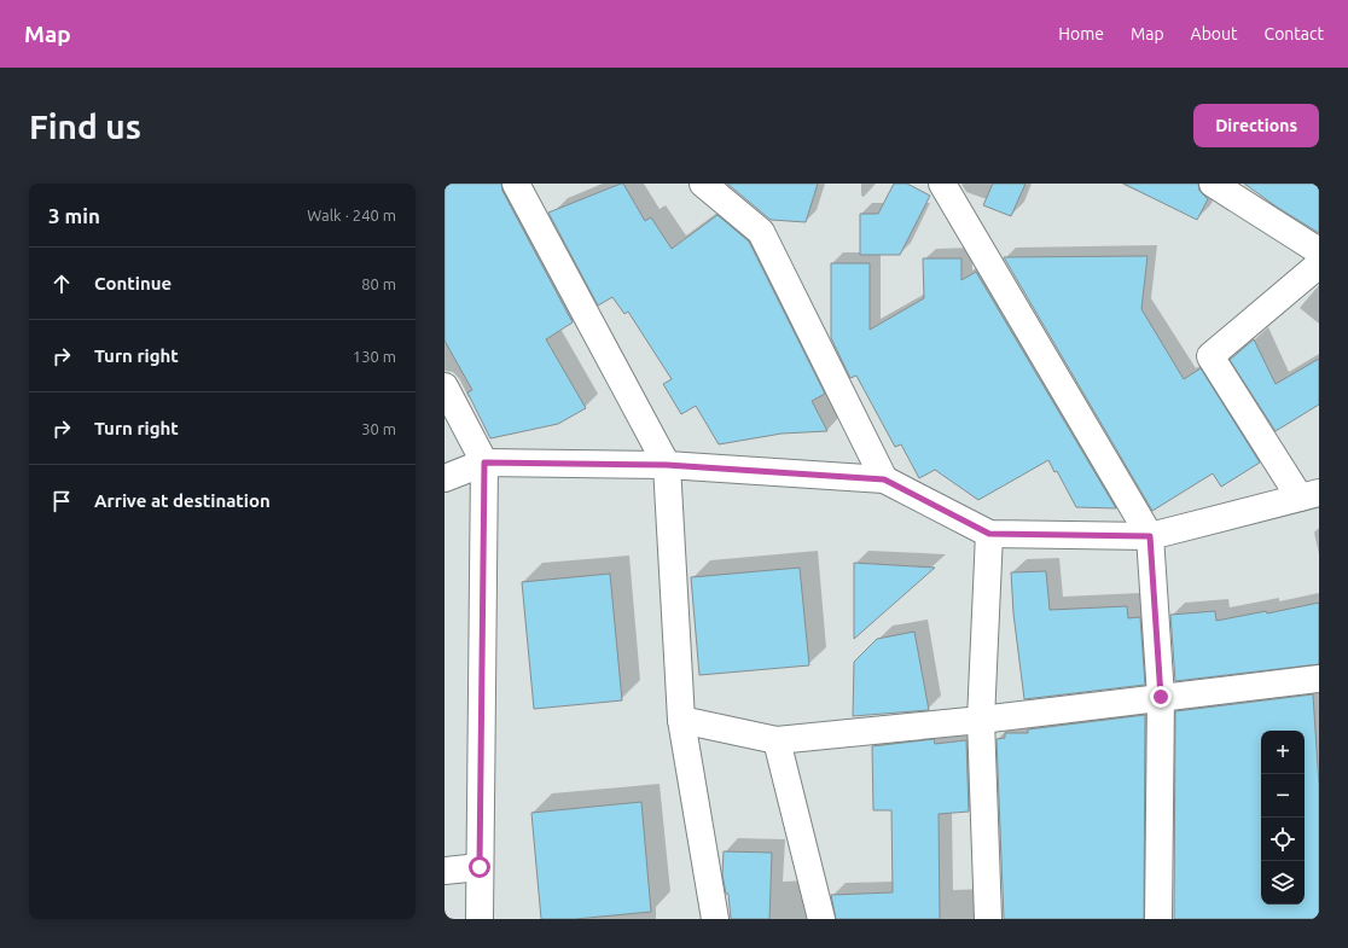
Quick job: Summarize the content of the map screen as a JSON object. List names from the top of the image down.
{
  "page": {
    "header": "Map",
    "nav": [
      "Home",
      "Map",
      "About",
      "Contact"
    ],
    "buttons": "Directions",
    "title": "Find us",
    "heading": ["3 min", "Walk · 240 m"],
    "list": [
      ["Continue", "80 m"],
      ["Turn right", "130 m"],
      ["Turn right", "30 m"],
      "Arrive at destination"
    ],
    "map_buttons": ["+", "−"]
  }
}
